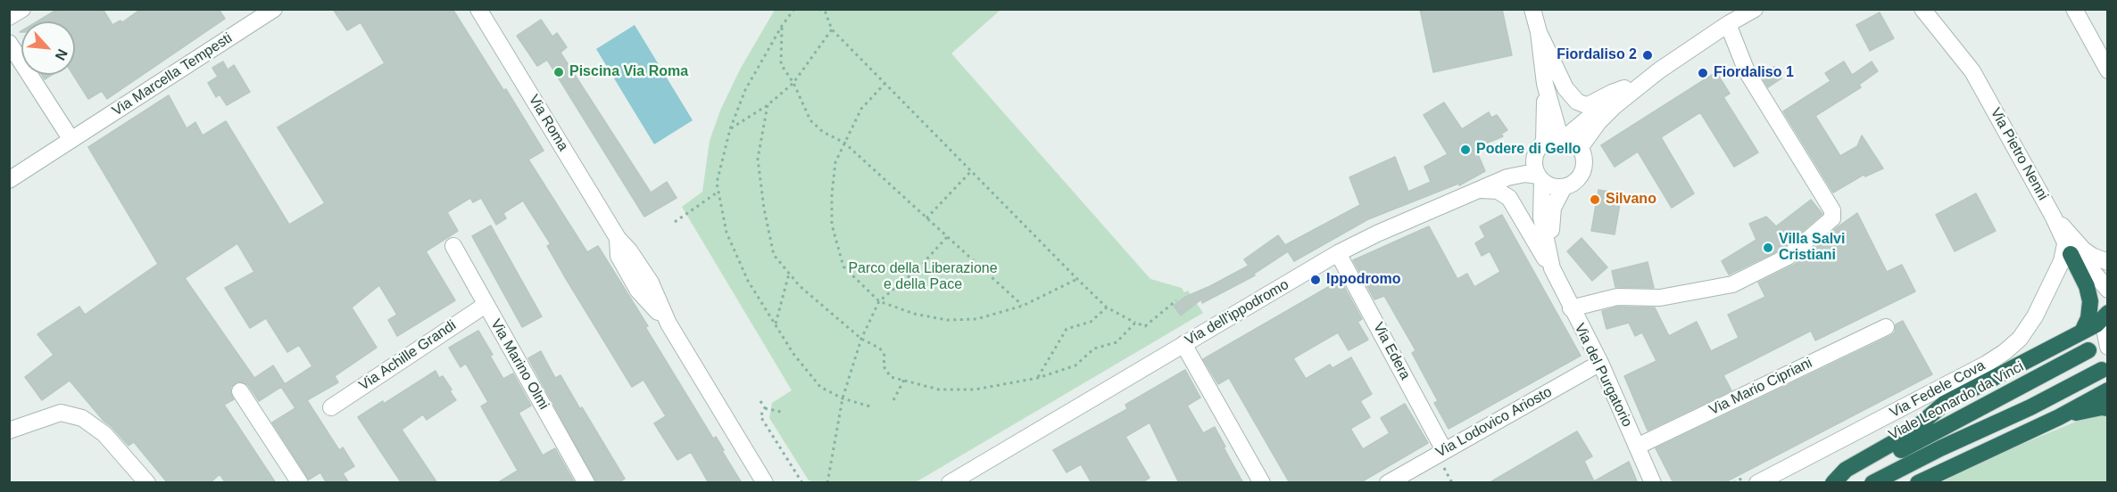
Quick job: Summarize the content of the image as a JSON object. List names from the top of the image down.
{
  "streets": {
    "highway": ["Viale Leonardo da Vinci"],
    "street": [
      "Via Marcella Tempesti",
      "Via Roma",
      "Via Pietro Nenni",
      "Via dell'ippodromo",
      "Via Edera",
      "Via Achille Grandi",
      "Via Marino Olmi",
      "Via del Purgatorio",
      "Via Mario Cipriani",
      "Via Fedele Cova",
      "Via Lodovico Ariosto"
    ]
  },
  "crossings": [
    ["Via Pietro Nenni", "Via Fedele Cova"],
    ["Via dell'ippodromo", "Via Edera"],
    ["Via dell'ippodromo", "Via del Purgatorio"],
    ["Via Edera", "Via Lodovico Ariosto"],
    ["Via Achille Grandi", "Via Marino Olmi"],
    ["Via del Purgatorio", "Via Mario Cipriani"],
    ["Via del Purgatorio", "Via Lodovico Ariosto"]
  ],
  "parks": ["Parco della Liberazione e della Pace"],
  "places": [
    "Fiordaliso 2",
    "Piscina Via Roma",
    "Fiordaliso 1",
    "Podere di Gello",
    "Silvano",
    "Villa Salvi Cristiani",
    "Ippodromo"
  ],
  "north": "bottom right"
}
